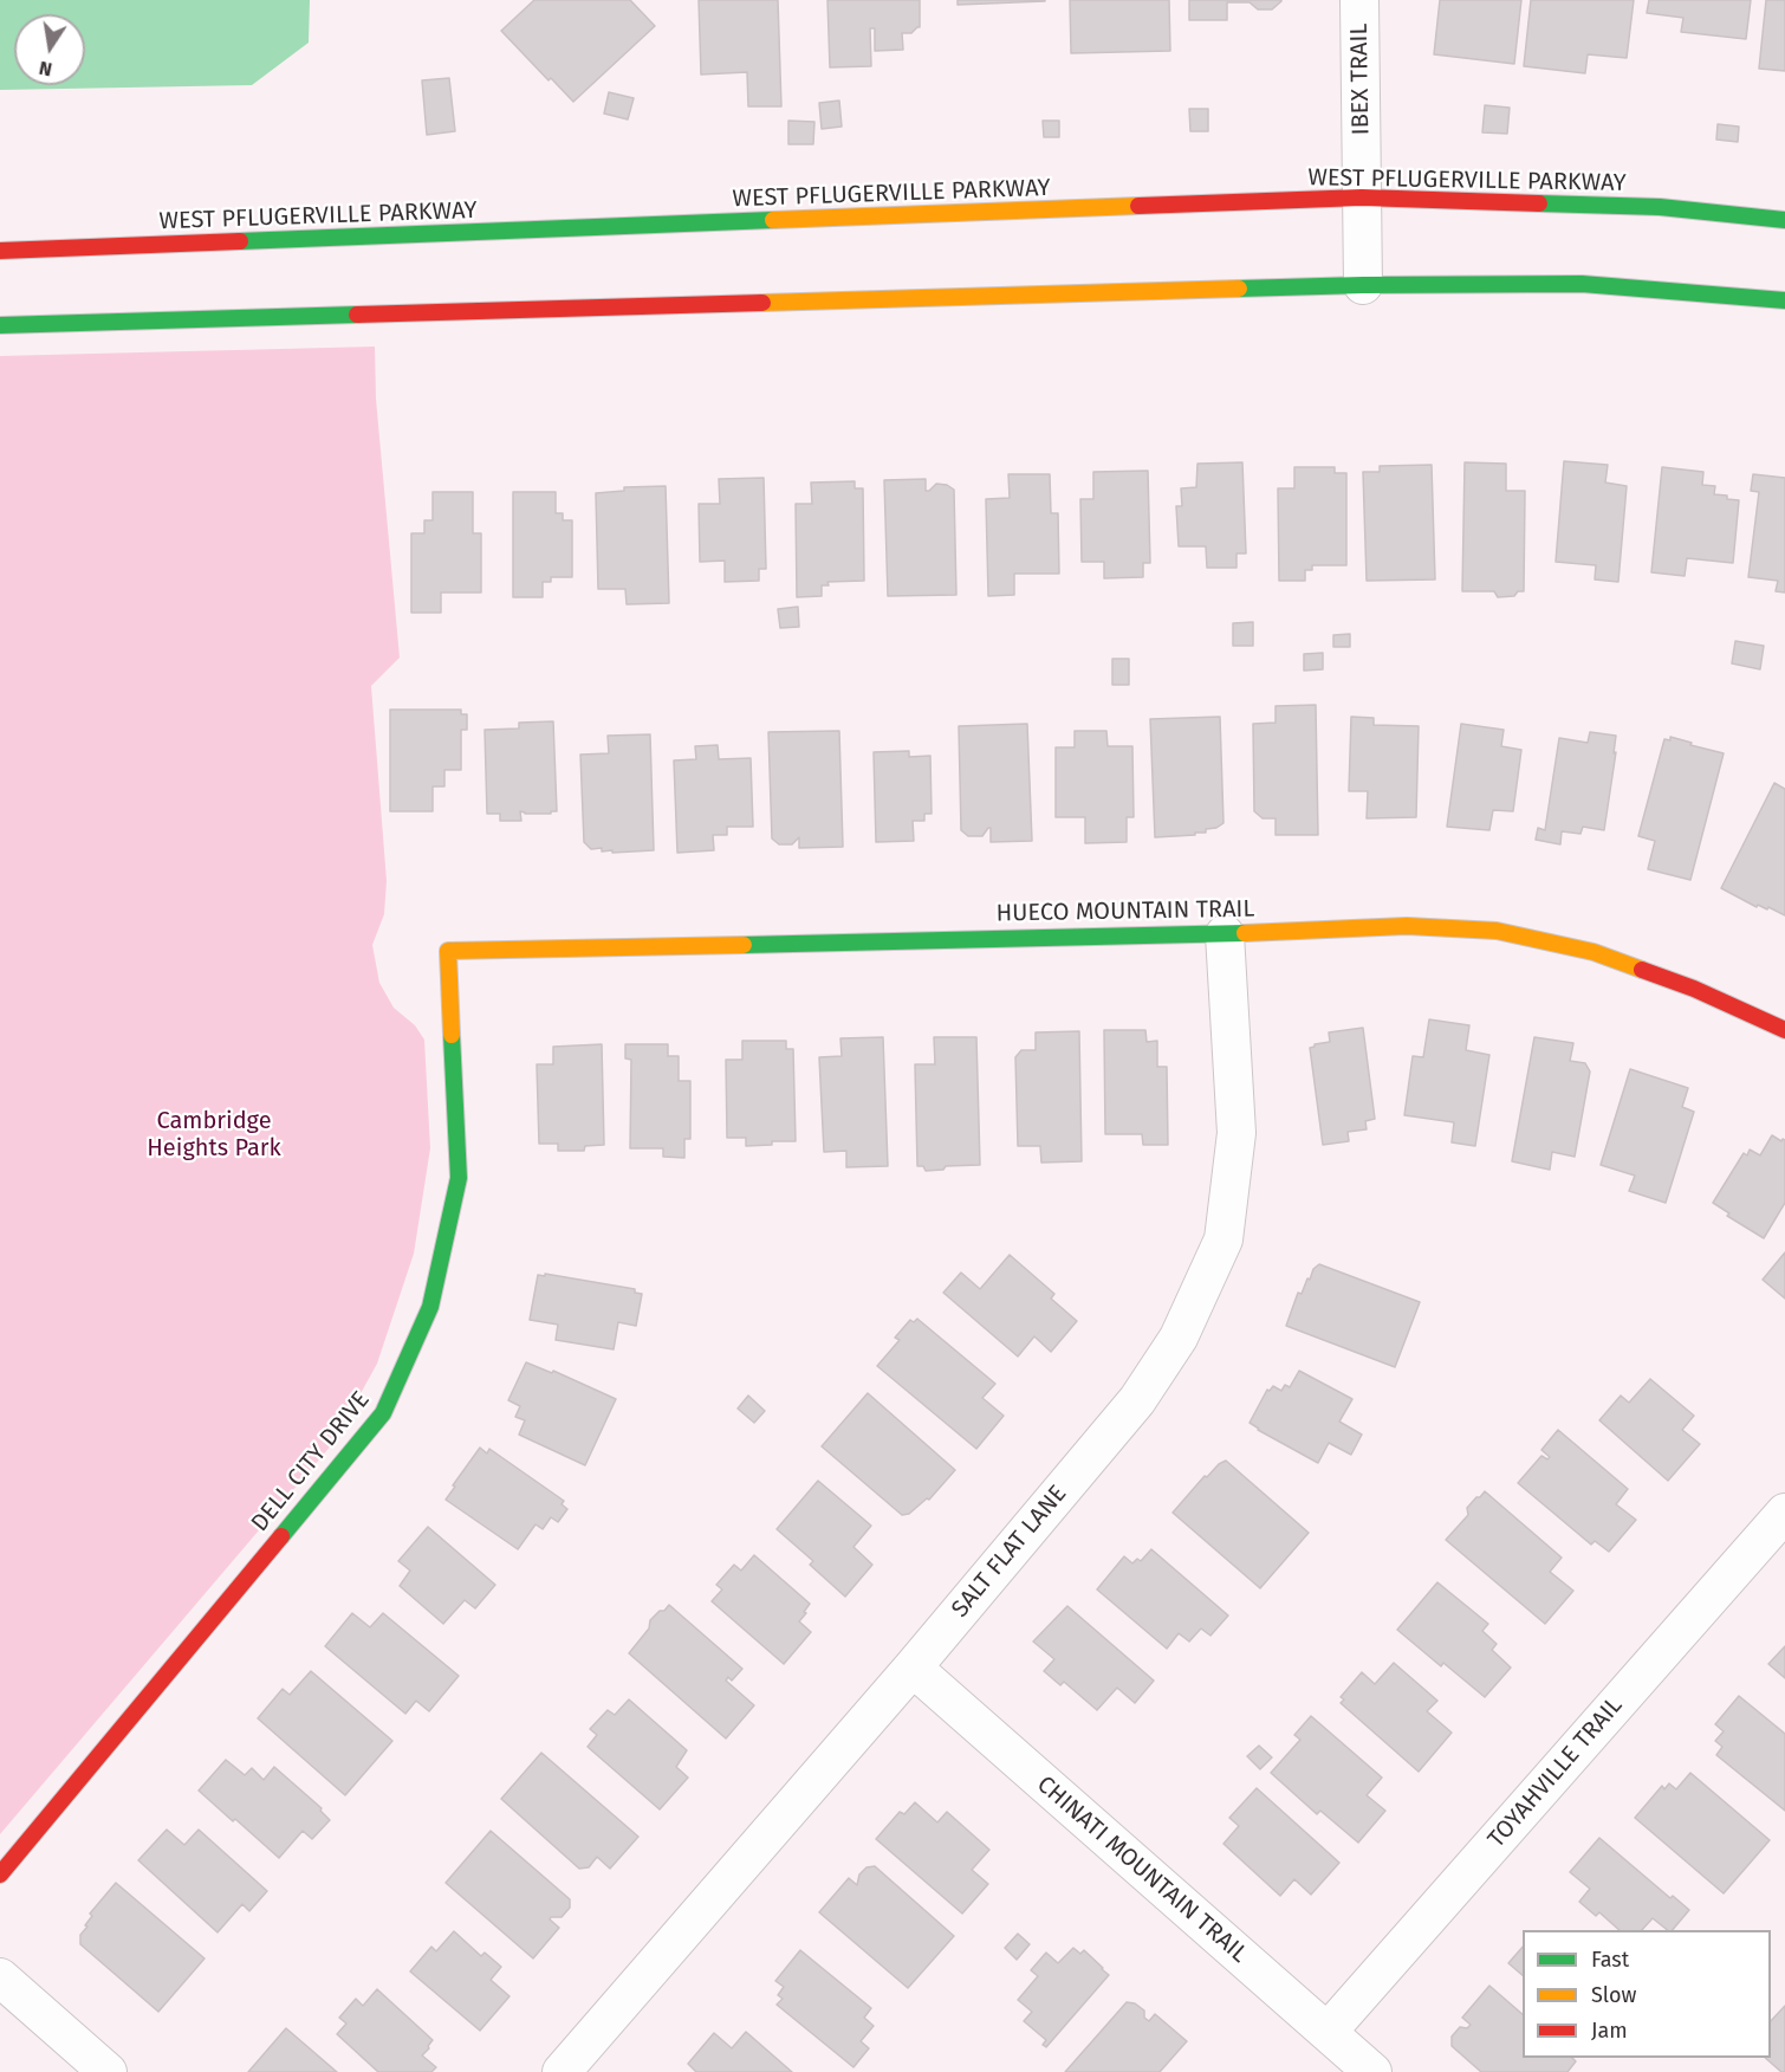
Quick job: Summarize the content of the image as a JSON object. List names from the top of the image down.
{
  "streets": {
    "main road": ["WEST PFLUGERVILLE PARKWAY", "HUECO MOUNTAIN TRAIL", "DELL CITY DRIVE"],
    "street": [
      "IBEX TRAIL",
      "SALT FLAT LANE",
      "TOYAHVILLE TRAIL",
      "CHINATI MOUNTAIN TRAIL"
    ]
  },
  "crossings": [
    ["IBEX TRAIL", "WEST PFLUGERVILLE PARKWAY"],
    ["HUECO MOUNTAIN TRAIL", "DELL CITY DRIVE"],
    ["HUECO MOUNTAIN TRAIL", "SALT FLAT LANE"],
    ["SALT FLAT LANE", "CHINATI MOUNTAIN TRAIL"],
    ["TOYAHVILLE TRAIL", "CHINATI MOUNTAIN TRAIL"]
  ],
  "parks": ["Cambridge Heights Park"],
  "legend": ["Fast", "Slow", "Jam"],
  "north": "bottom"
}
